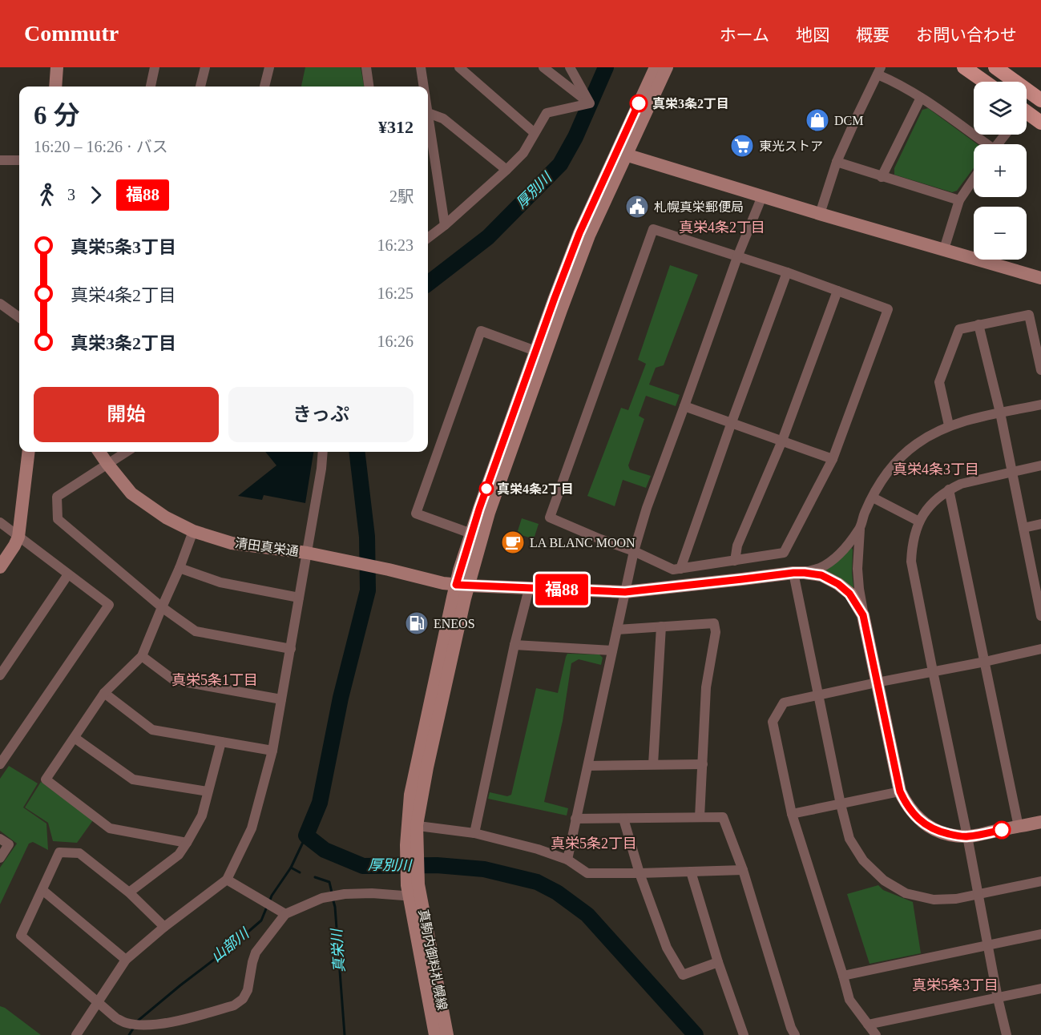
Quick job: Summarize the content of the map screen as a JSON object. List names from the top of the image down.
{
  "streets": {
    "street": ["清田真栄通", "真駒内御料札幌線"]
  },
  "districts": [
    "真栄4条2丁目",
    "真栄4条3丁目",
    "真栄5条1丁目",
    "真栄5条2丁目",
    "真栄5条3丁目"
  ],
  "water": ["厚別川", "山部川", "真栄川"],
  "places": {
    "other": ["真栄3条2丁目", "真栄4条2丁目"],
    "shop": ["DCM"],
    "supermarket": ["東光ストア"],
    "public building": ["札幌真栄郵便局"],
    "cafe": ["LA BLANC MOON"],
    "fuel station": ["ENEOS"]
  },
  "lines": ["bus line 福88"],
  "page": {
    "header": "Commutr",
    "nav": [
      "ホーム",
      "地図",
      "概要",
      "お問い合わせ"
    ],
    "on_map": "福88",
    "map_buttons": ["+", "−"],
    "heading": ["6 分", "16:20 – 16:26 · バス", "¥312"],
    "legs": ["3", "福88", "2駅"],
    "list": [
      {
        "name": "真栄5条3丁目",
        "value": "16:23"
      },
      {
        "name": "真栄4条2丁目",
        "value": "16:25"
      },
      {
        "name": "真栄3条2丁目",
        "value": "16:26"
      }
    ],
    "buttons": ["開始", "きっぷ"]
  }
}
